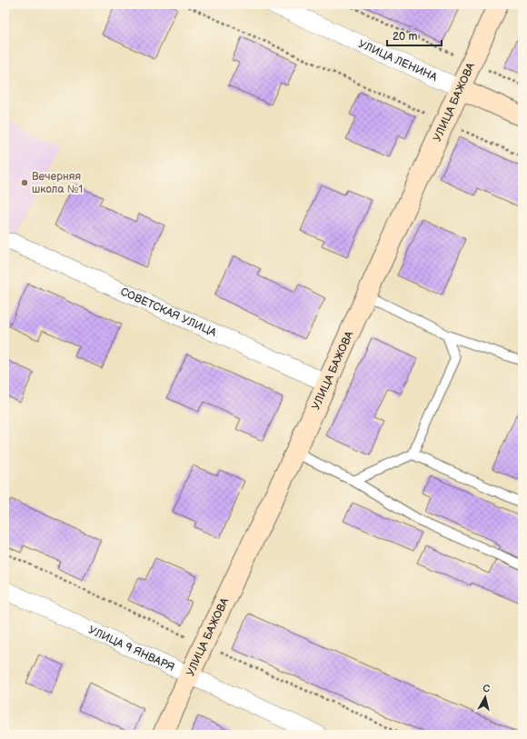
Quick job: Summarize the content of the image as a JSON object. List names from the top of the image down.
{
  "streets": {
    "street": [
      "УЛИЦА ЛЕНИНА",
      "УЛИЦА БАЖОВА",
      "СОВЕТСКАЯ УЛИЦА",
      "УЛИЦА 9 ЯНВАРЯ"
    ]
  },
  "crossings": [
    ["УЛИЦА ЛЕНИНА", "УЛИЦА БАЖОВА"],
    ["УЛИЦА БАЖОВА", "СОВЕТСКАЯ УЛИЦА"],
    ["УЛИЦА БАЖОВА", "УЛИЦА 9 ЯНВАРЯ"]
  ],
  "places": ["Вечерняя школа №1"],
  "scale_bar": "20 m",
  "north": "top"
}
